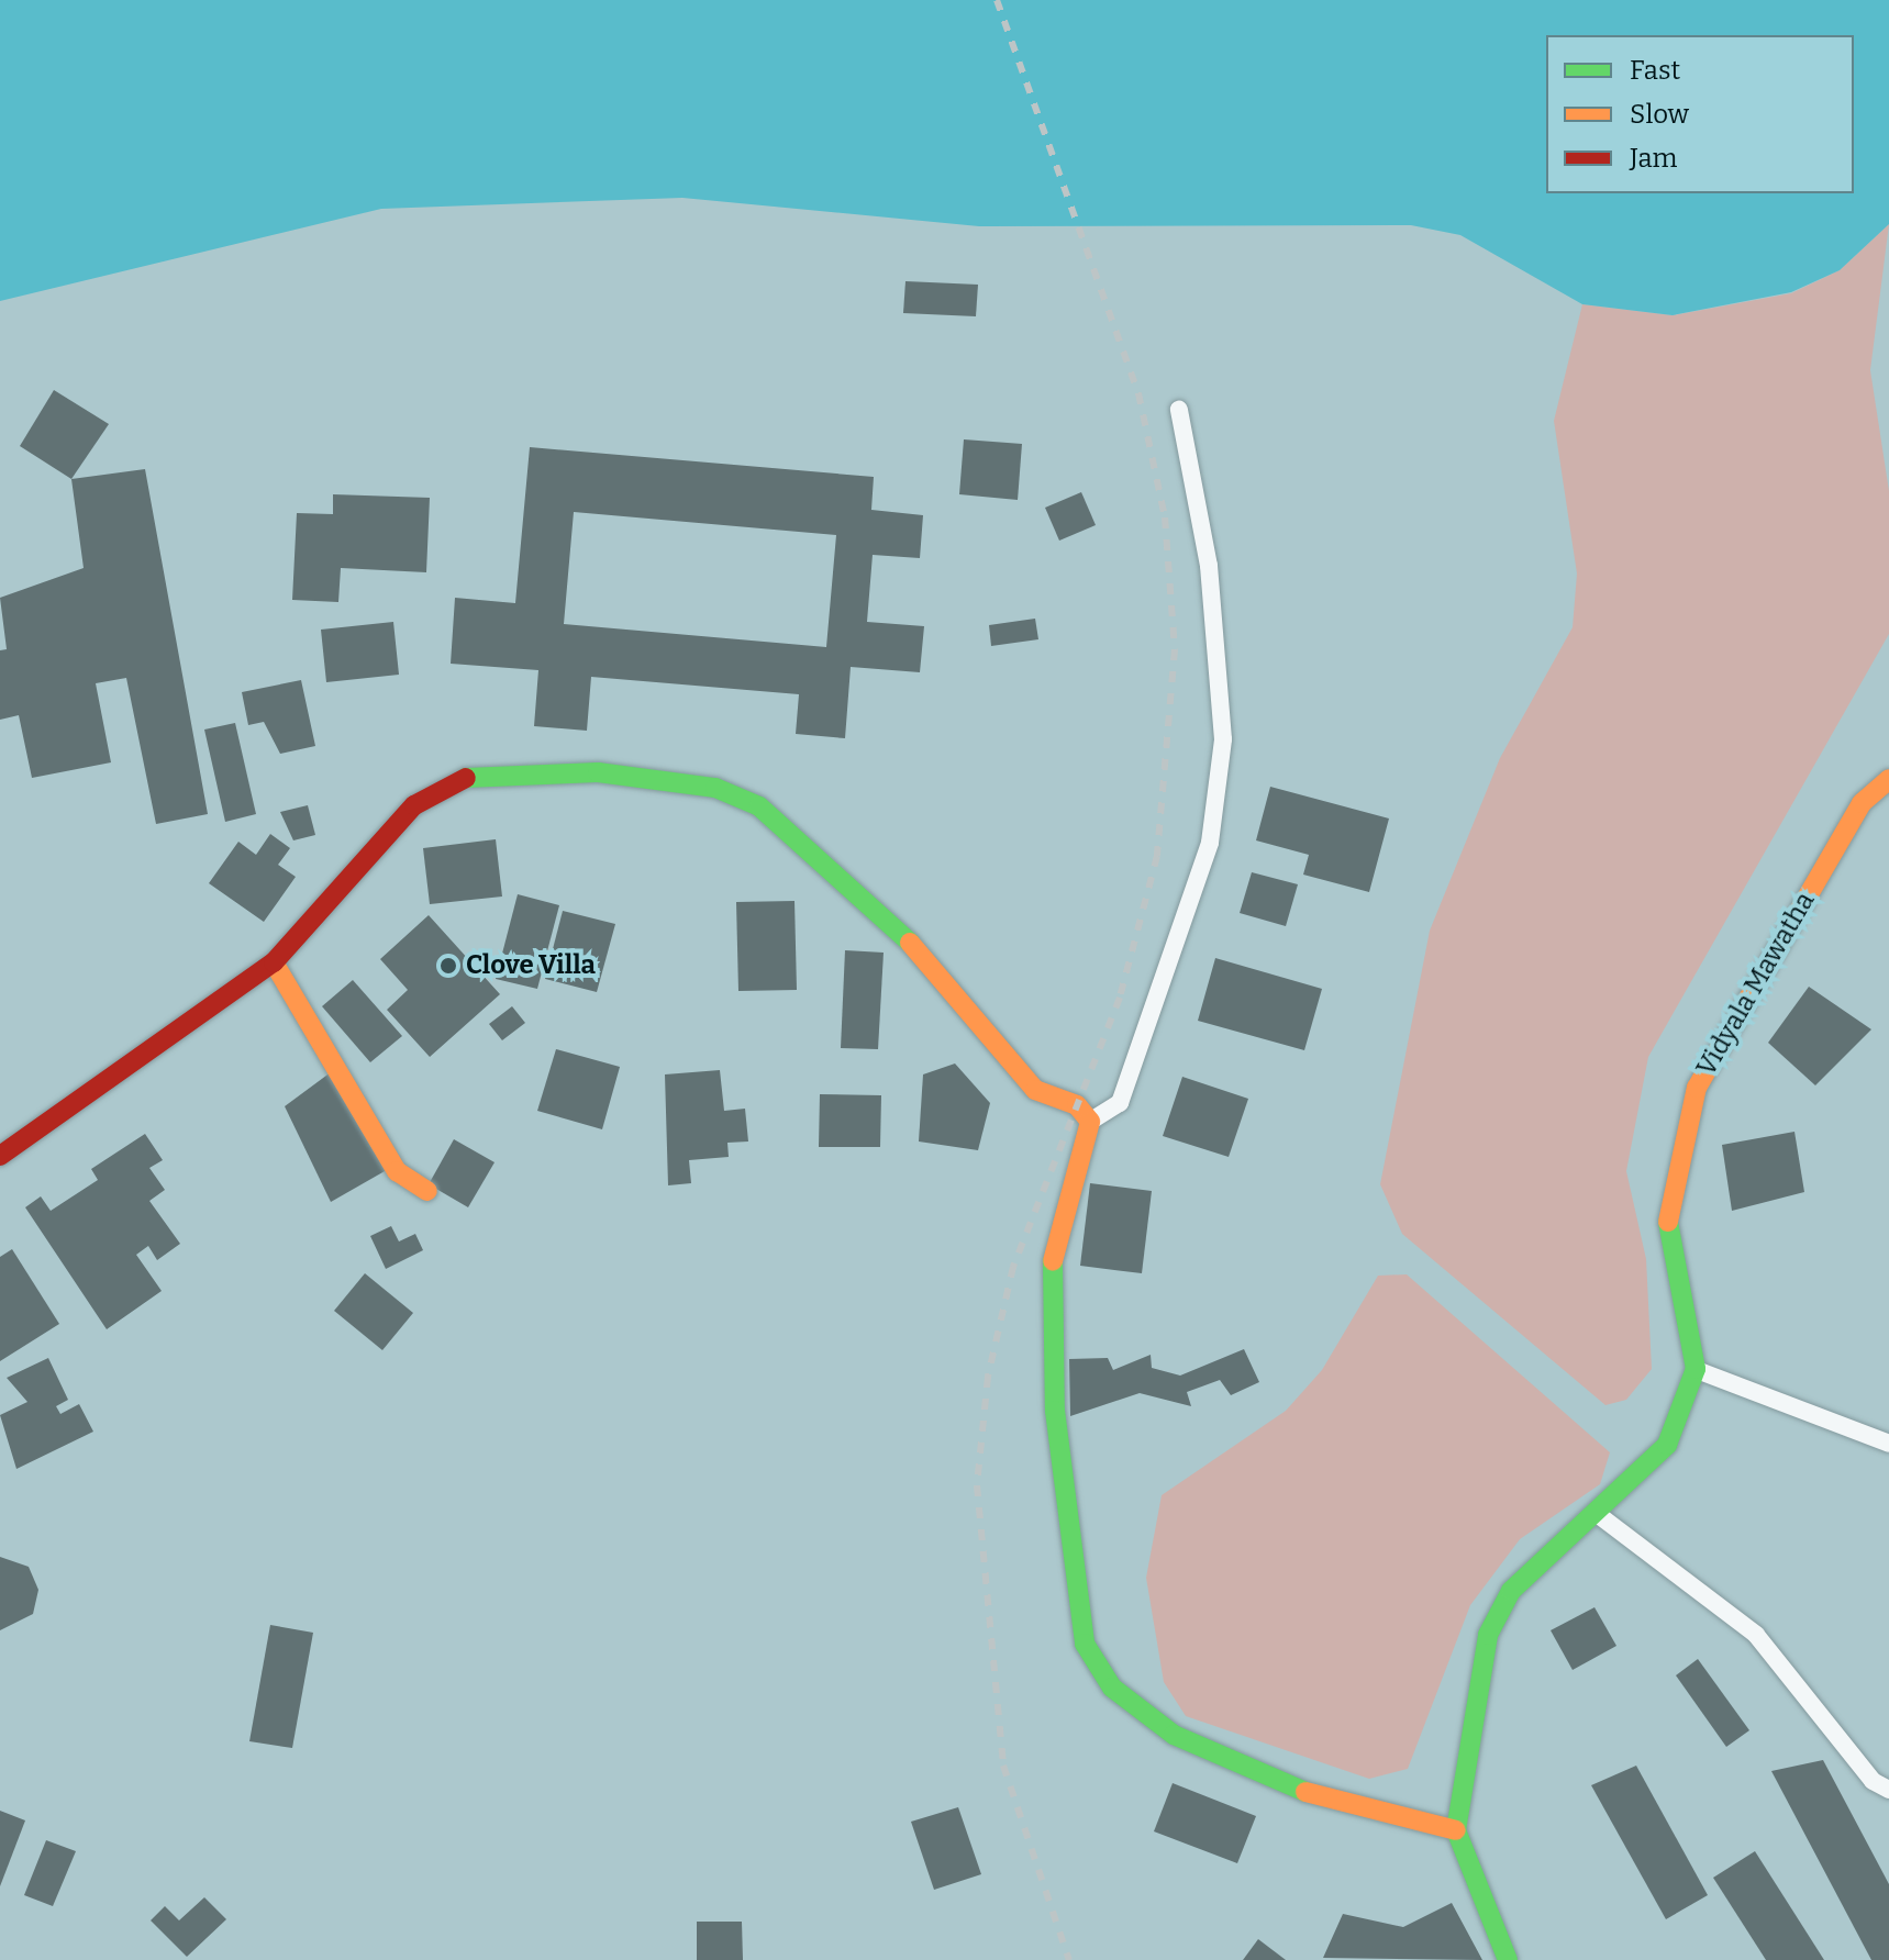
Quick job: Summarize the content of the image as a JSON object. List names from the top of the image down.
{
  "streets": {
    "street": ["Vidyala Mawatha"]
  },
  "places": ["Clove Villa"],
  "legend": ["Fast", "Slow", "Jam"]
}
